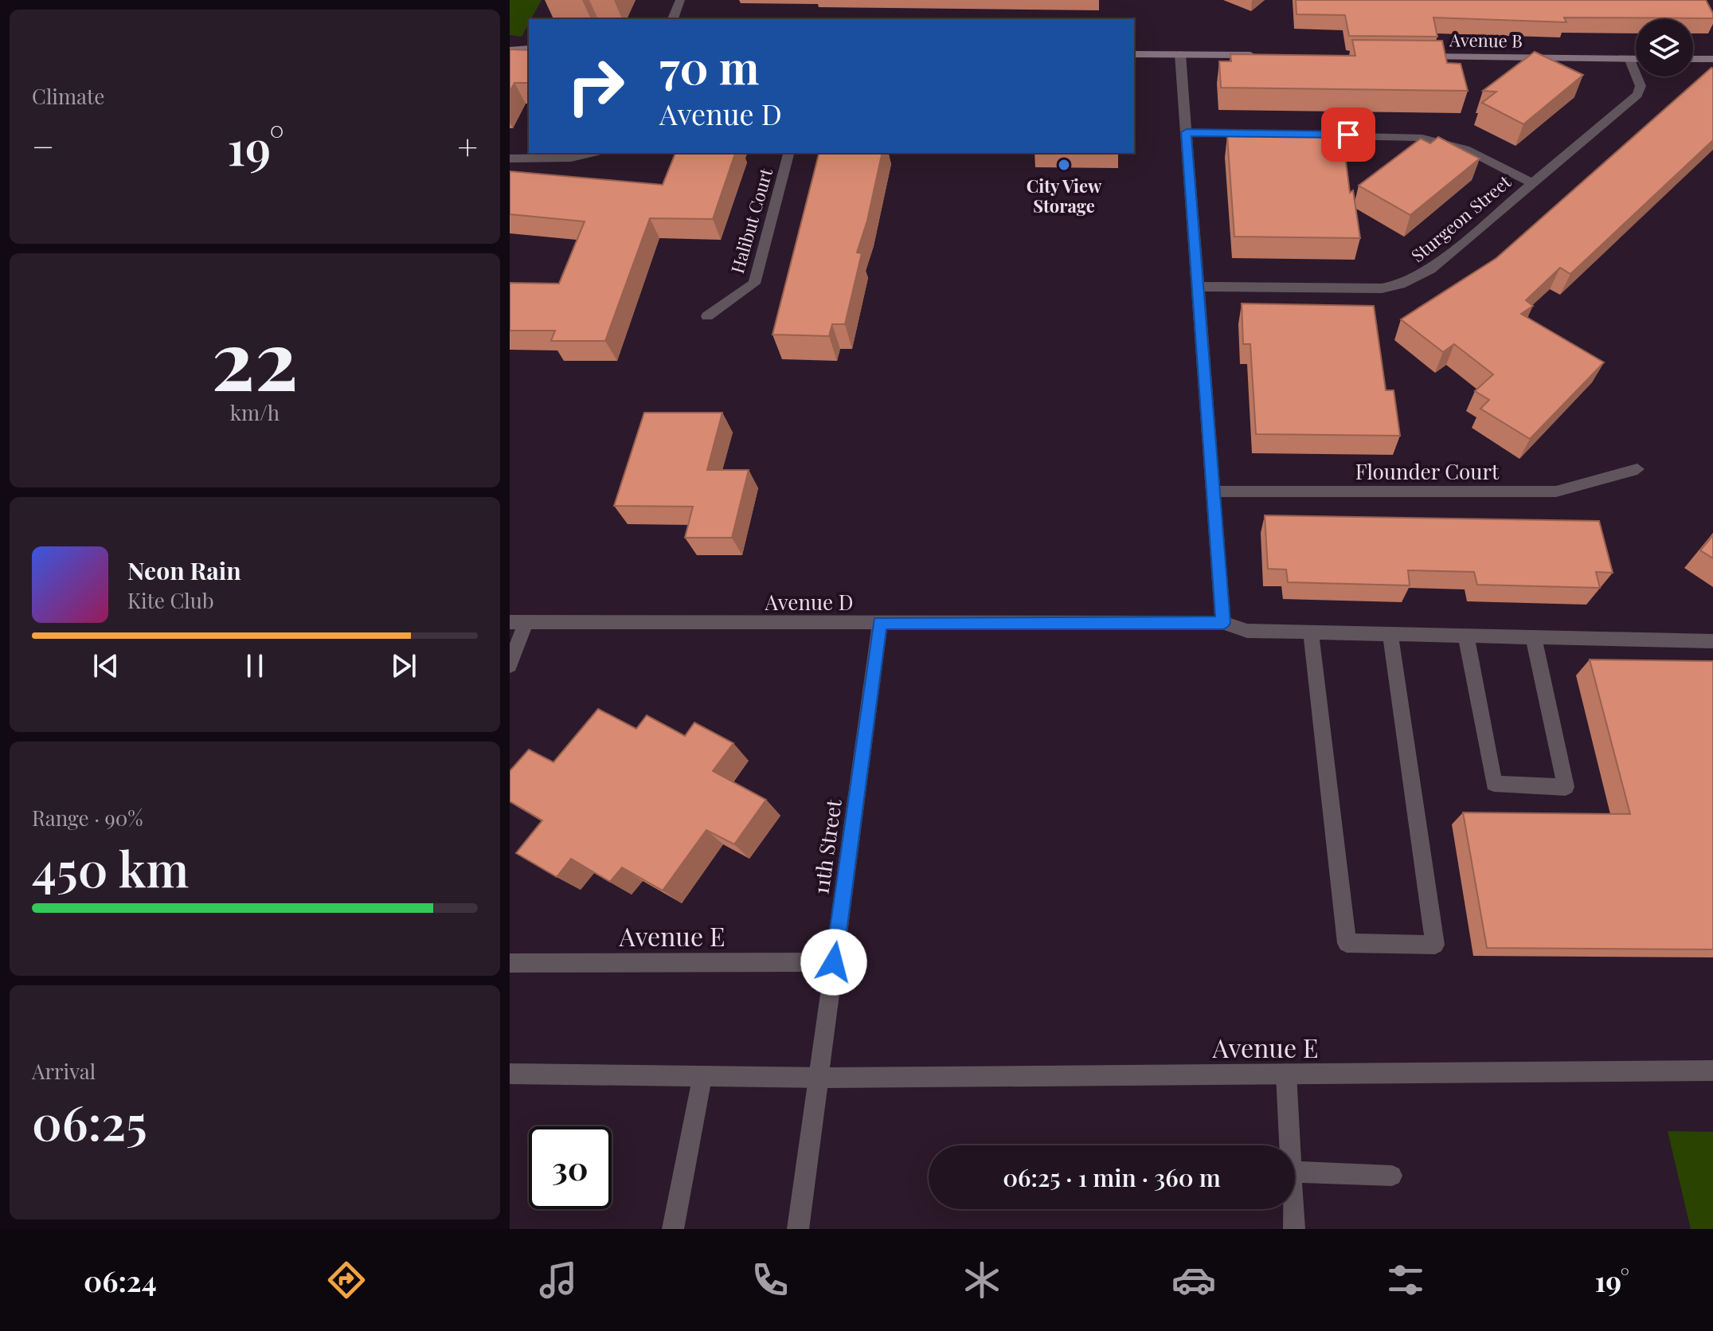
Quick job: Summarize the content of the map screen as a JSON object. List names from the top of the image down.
{
  "streets": {
    "street": [
      "Avenue B",
      "Sturgeon Street",
      "Halibut Court",
      "Flounder Court",
      "Avenue D",
      "11th Street",
      "Avenue E"
    ]
  },
  "crossings": [
    ["Avenue B", "Sturgeon Street"],
    ["Avenue D", "11th Street"],
    ["11th Street", "Avenue E"]
  ],
  "places": ["City View Storage"],
  "page": {
    "tile": [
      "Climate",
      ["22", "km/h"],
      ["Range · 90%", "450 km"],
      ["Arrival", "06:25"]
    ],
    "turn": ["70 m", "Avenue D"],
    "heat": ["−", "19°", "+"],
    "song": ["Neon Rain", "Kite Club"],
    "limit": "30",
    "trip": "06:25 · 1 min · 360 m",
    "tabs": ["06:24", "19°"]
  }
}
